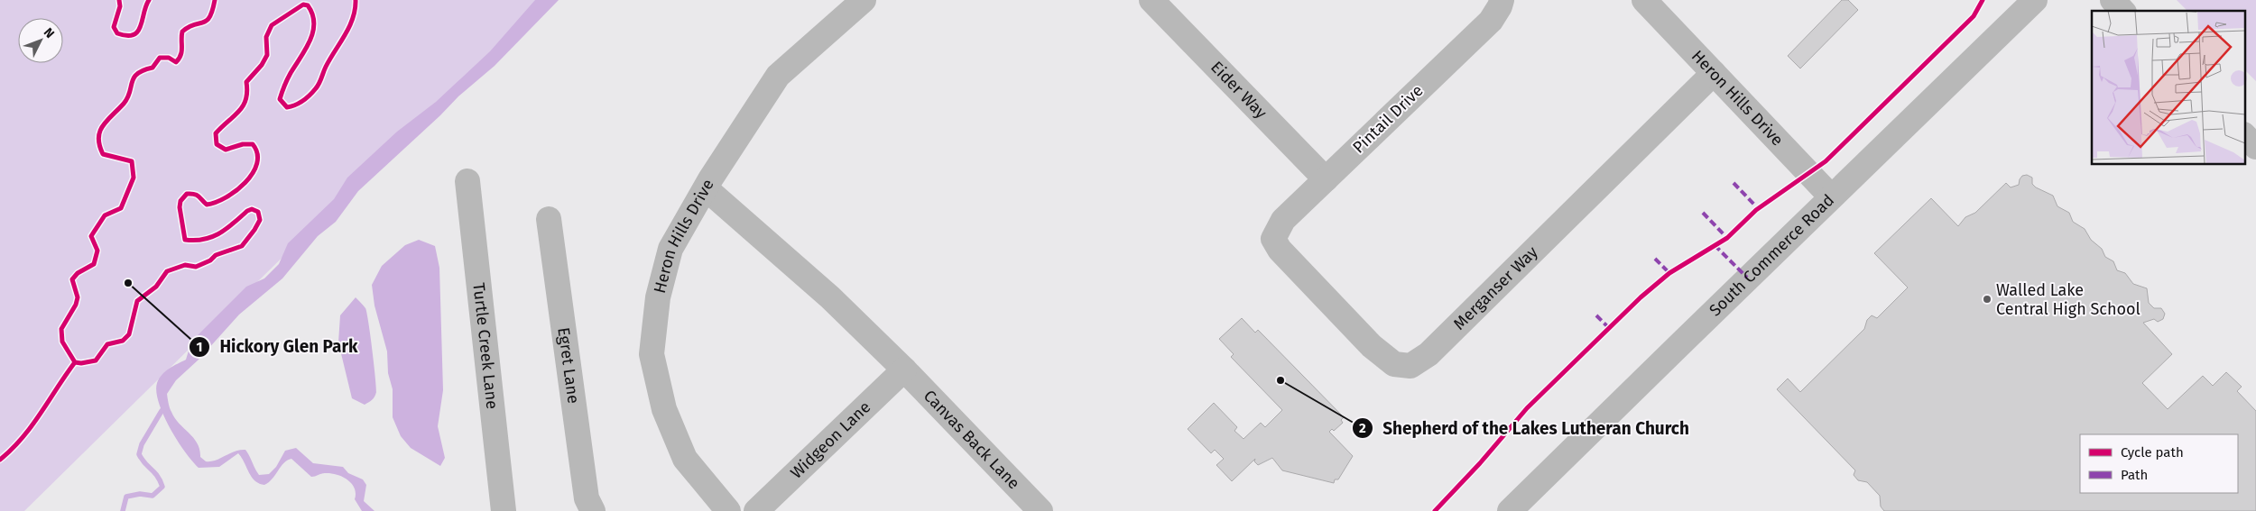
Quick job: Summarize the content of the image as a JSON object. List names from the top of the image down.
{
  "streets": {
    "street": [
      "Eider Way",
      "Heron Hills Drive",
      "Pintail Drive",
      "South Commerce Road",
      "Merganser Way",
      "Turtle Creek Lane",
      "Egret Lane",
      "Widgeon Lane",
      "Canvas Back Lane"
    ]
  },
  "crossings": [
    ["Eider Way", "Pintail Drive"],
    ["Heron Hills Drive", "South Commerce Road"],
    ["Heron Hills Drive", "Merganser Way"],
    ["Heron Hills Drive", "Canvas Back Lane"],
    ["Pintail Drive", "Merganser Way"],
    ["Widgeon Lane", "Canvas Back Lane"]
  ],
  "places": ["Hickory Glen Park", "Walled Lake Central High School", "Shepherd of the Lakes Lutheran Church"],
  "legend": ["Cycle path", "Path"],
  "north": "top right"
}
